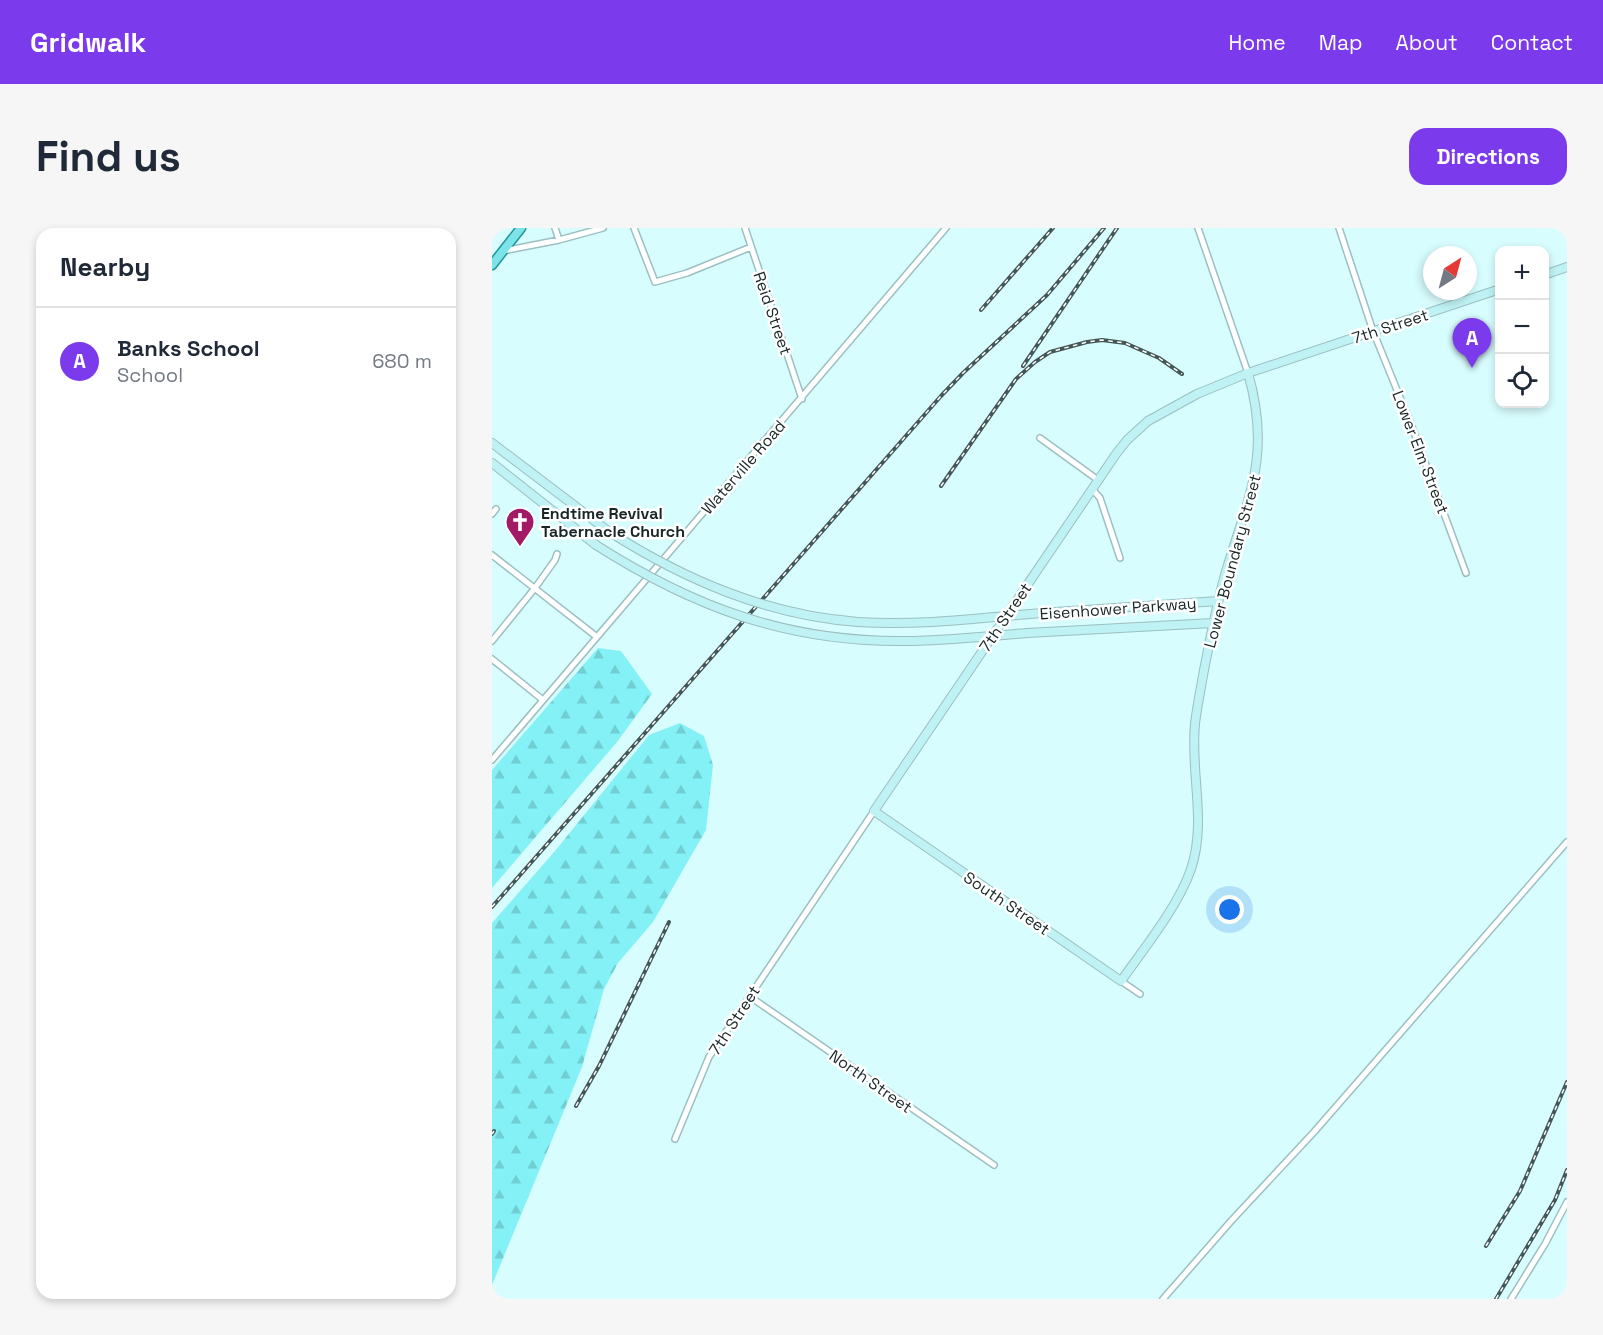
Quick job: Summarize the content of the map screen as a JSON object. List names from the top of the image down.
{
  "streets": {
    "street": [
      "Reid Street",
      "7th Street",
      "Lower Elm Street",
      "Waterville Road",
      "Lower Boundary Street",
      "Eisenhower Parkway",
      "South Street",
      "North Street"
    ]
  },
  "crossings": [
    ["Reid Street", "Waterville Road"],
    ["7th Street", "Lower Elm Street"],
    ["7th Street", "Lower Boundary Street"],
    ["7th Street", "South Street"],
    ["7th Street", "North Street"],
    ["Lower Boundary Street", "Eisenhower Parkway"],
    ["Lower Boundary Street", "South Street"]
  ],
  "places": {
    "church": ["Endtime Revival Tabernacle Church"]
  },
  "north": "top right",
  "page": {
    "header": "Gridwalk",
    "nav": [
      "Home",
      "Map",
      "About",
      "Contact"
    ],
    "buttons": "Directions",
    "title": "Find us",
    "heading": "Nearby",
    "map_buttons": ["+", "−"],
    "list": [
      {
        "mark": "A",
        "name": "Banks School",
        "note": "School",
        "value": "680 m"
      }
    ],
    "pins": "A"
  }
}
